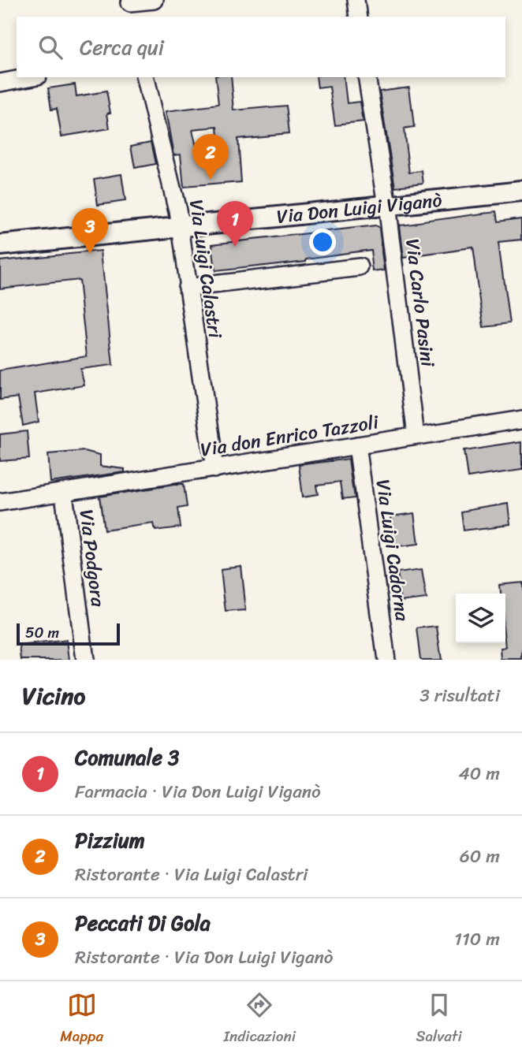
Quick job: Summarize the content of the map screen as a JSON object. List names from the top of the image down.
{
  "streets": {
    "street": [
      "Via Don Luigi Viganò",
      "Via Luigi Calastri",
      "Via Carlo Pasini",
      "Via don Enrico Tazzoli",
      "Via Luigi Cadorna",
      "Via Podgora"
    ]
  },
  "crossings": [
    ["Via Don Luigi Viganò", "Via Luigi Calastri"],
    ["Via Don Luigi Viganò", "Via Carlo Pasini"],
    ["Via Luigi Calastri", "Via don Enrico Tazzoli"],
    ["Via Carlo Pasini", "Via don Enrico Tazzoli"],
    ["Via don Enrico Tazzoli", "Via Luigi Cadorna"],
    ["Via don Enrico Tazzoli", "Via Podgora"]
  ],
  "scale_bar": "50 m",
  "page": {
    "search": "Cerca qui",
    "pins": ["2", "1", "3"],
    "scale": "50 m",
    "heading": ["Vicino", "3 risultati"],
    "list": [
      {
        "mark": "1",
        "name": "Comunale 3",
        "note": "Farmacia · Via Don Luigi Viganò",
        "value": "40 m"
      },
      {
        "mark": "2",
        "name": "Pizzium",
        "note": "Ristorante · Via Luigi Calastri",
        "value": "60 m"
      },
      {
        "mark": "3",
        "name": "Peccati Di Gola",
        "note": "Ristorante · Via Don Luigi Viganò",
        "value": "110 m"
      }
    ],
    "nav": ["Mappa", "Indicazioni", "Salvati"]
  }
}
